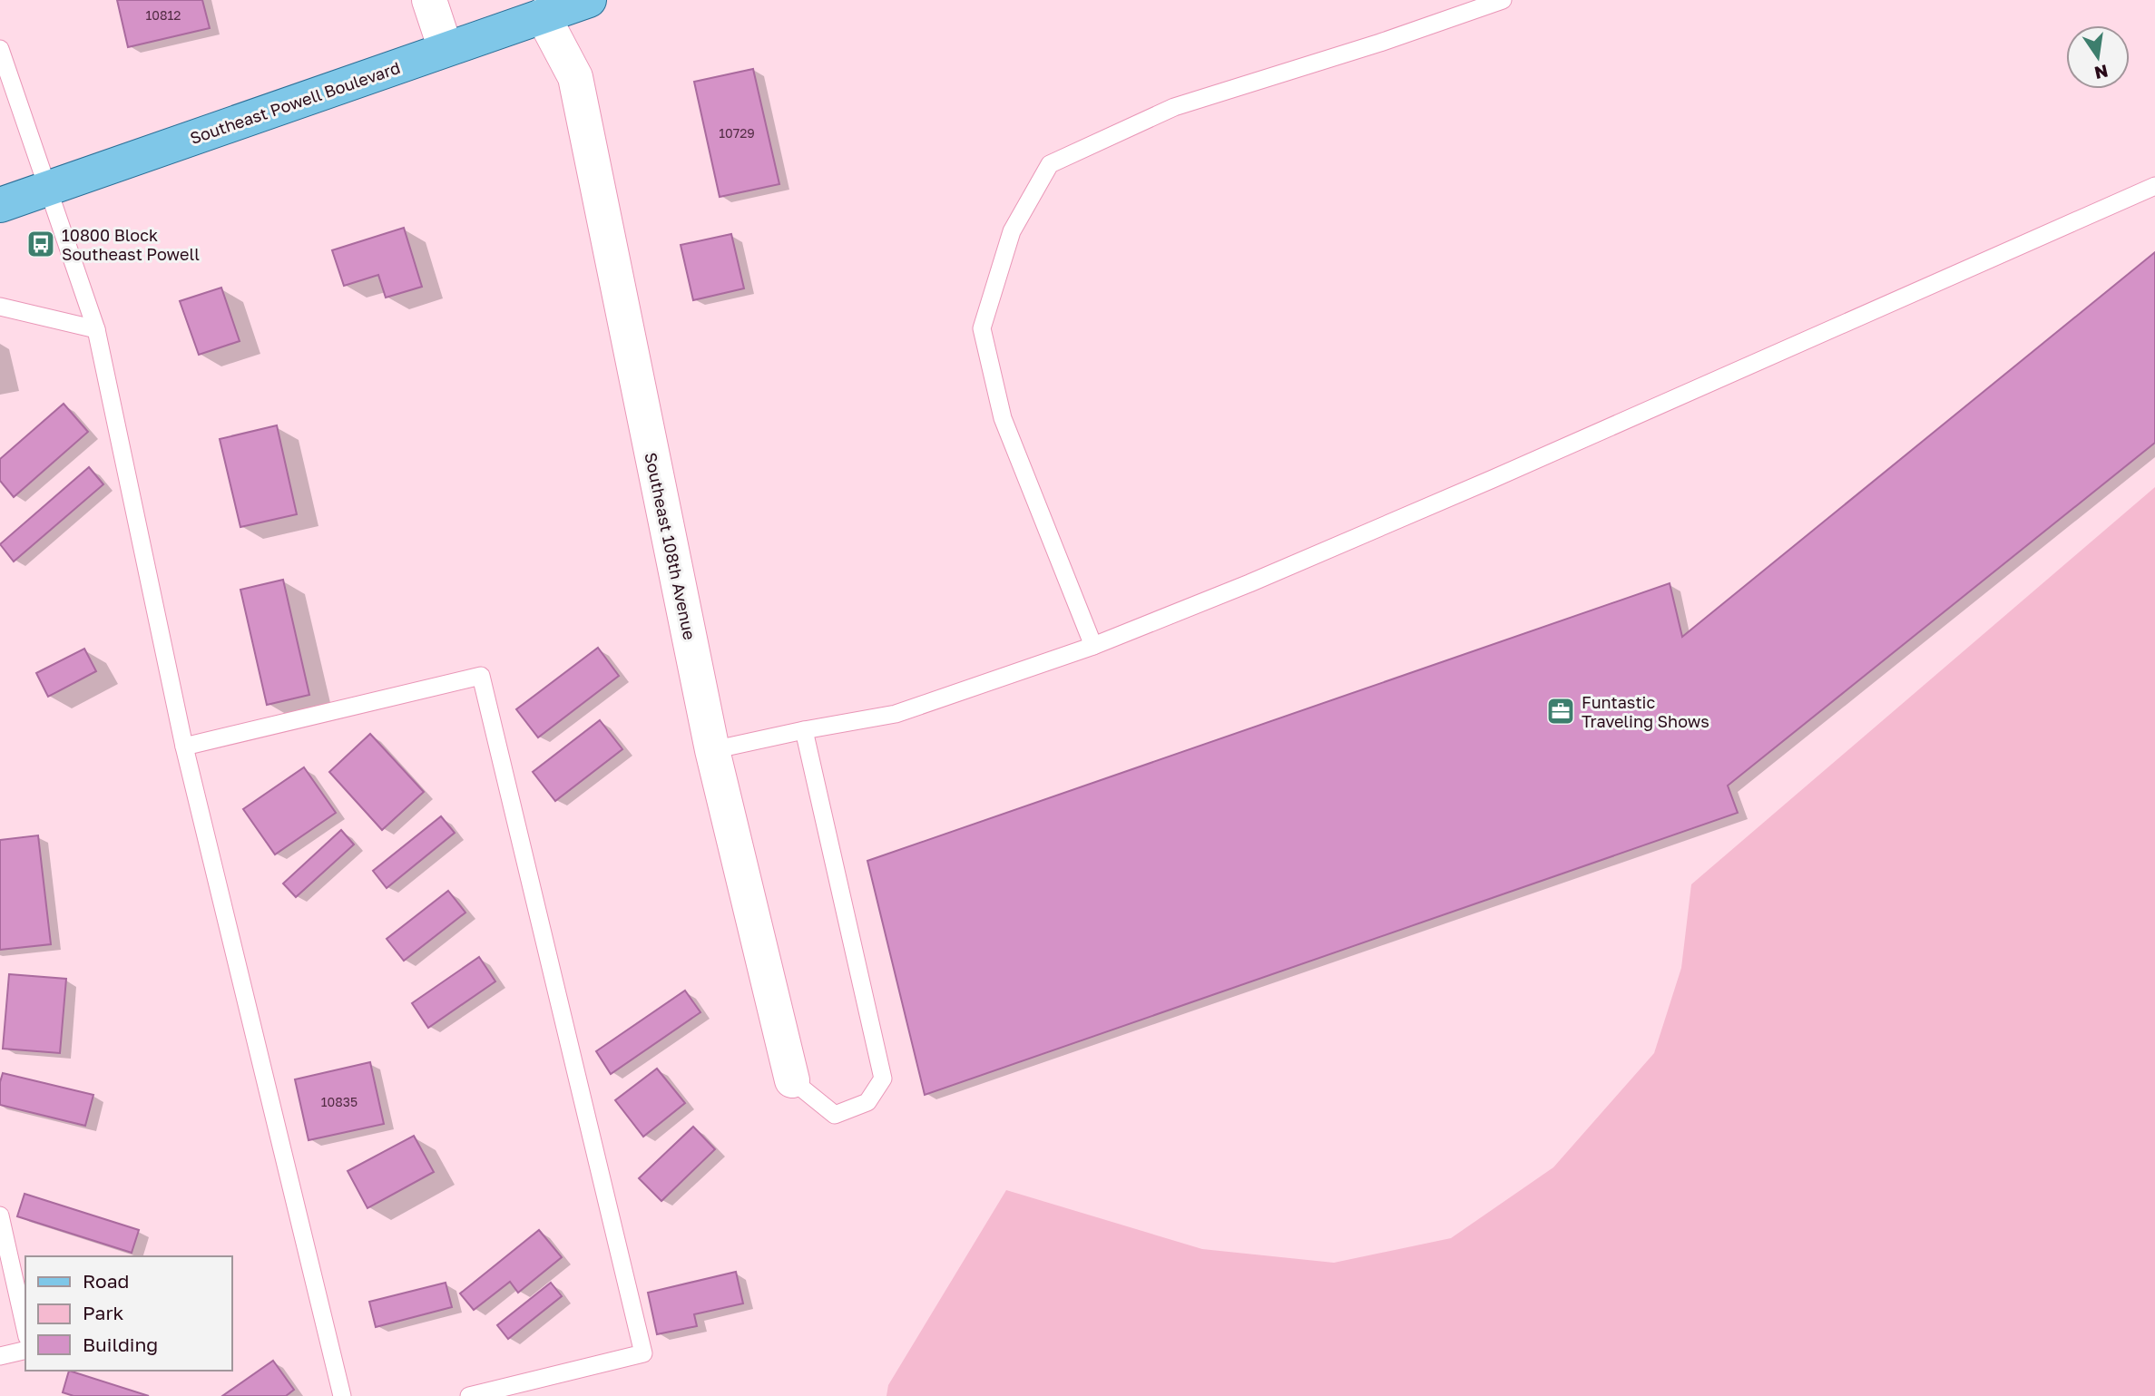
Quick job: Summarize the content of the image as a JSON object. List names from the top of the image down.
{
  "streets": {
    "main road": ["Southeast Powell Boulevard"],
    "street": ["Southeast 108th Avenue"]
  },
  "crossings": [
    ["Southeast Powell Boulevard", "Southeast 108th Avenue"]
  ],
  "places": {
    "bus stop": ["10800 Block Southeast Powell"],
    "office": ["Funtastic Traveling Shows"]
  },
  "house_numbers": ["10812", "10729", "10835"],
  "legend": ["Road", "Park", "Building"],
  "north": "bottom"
}
